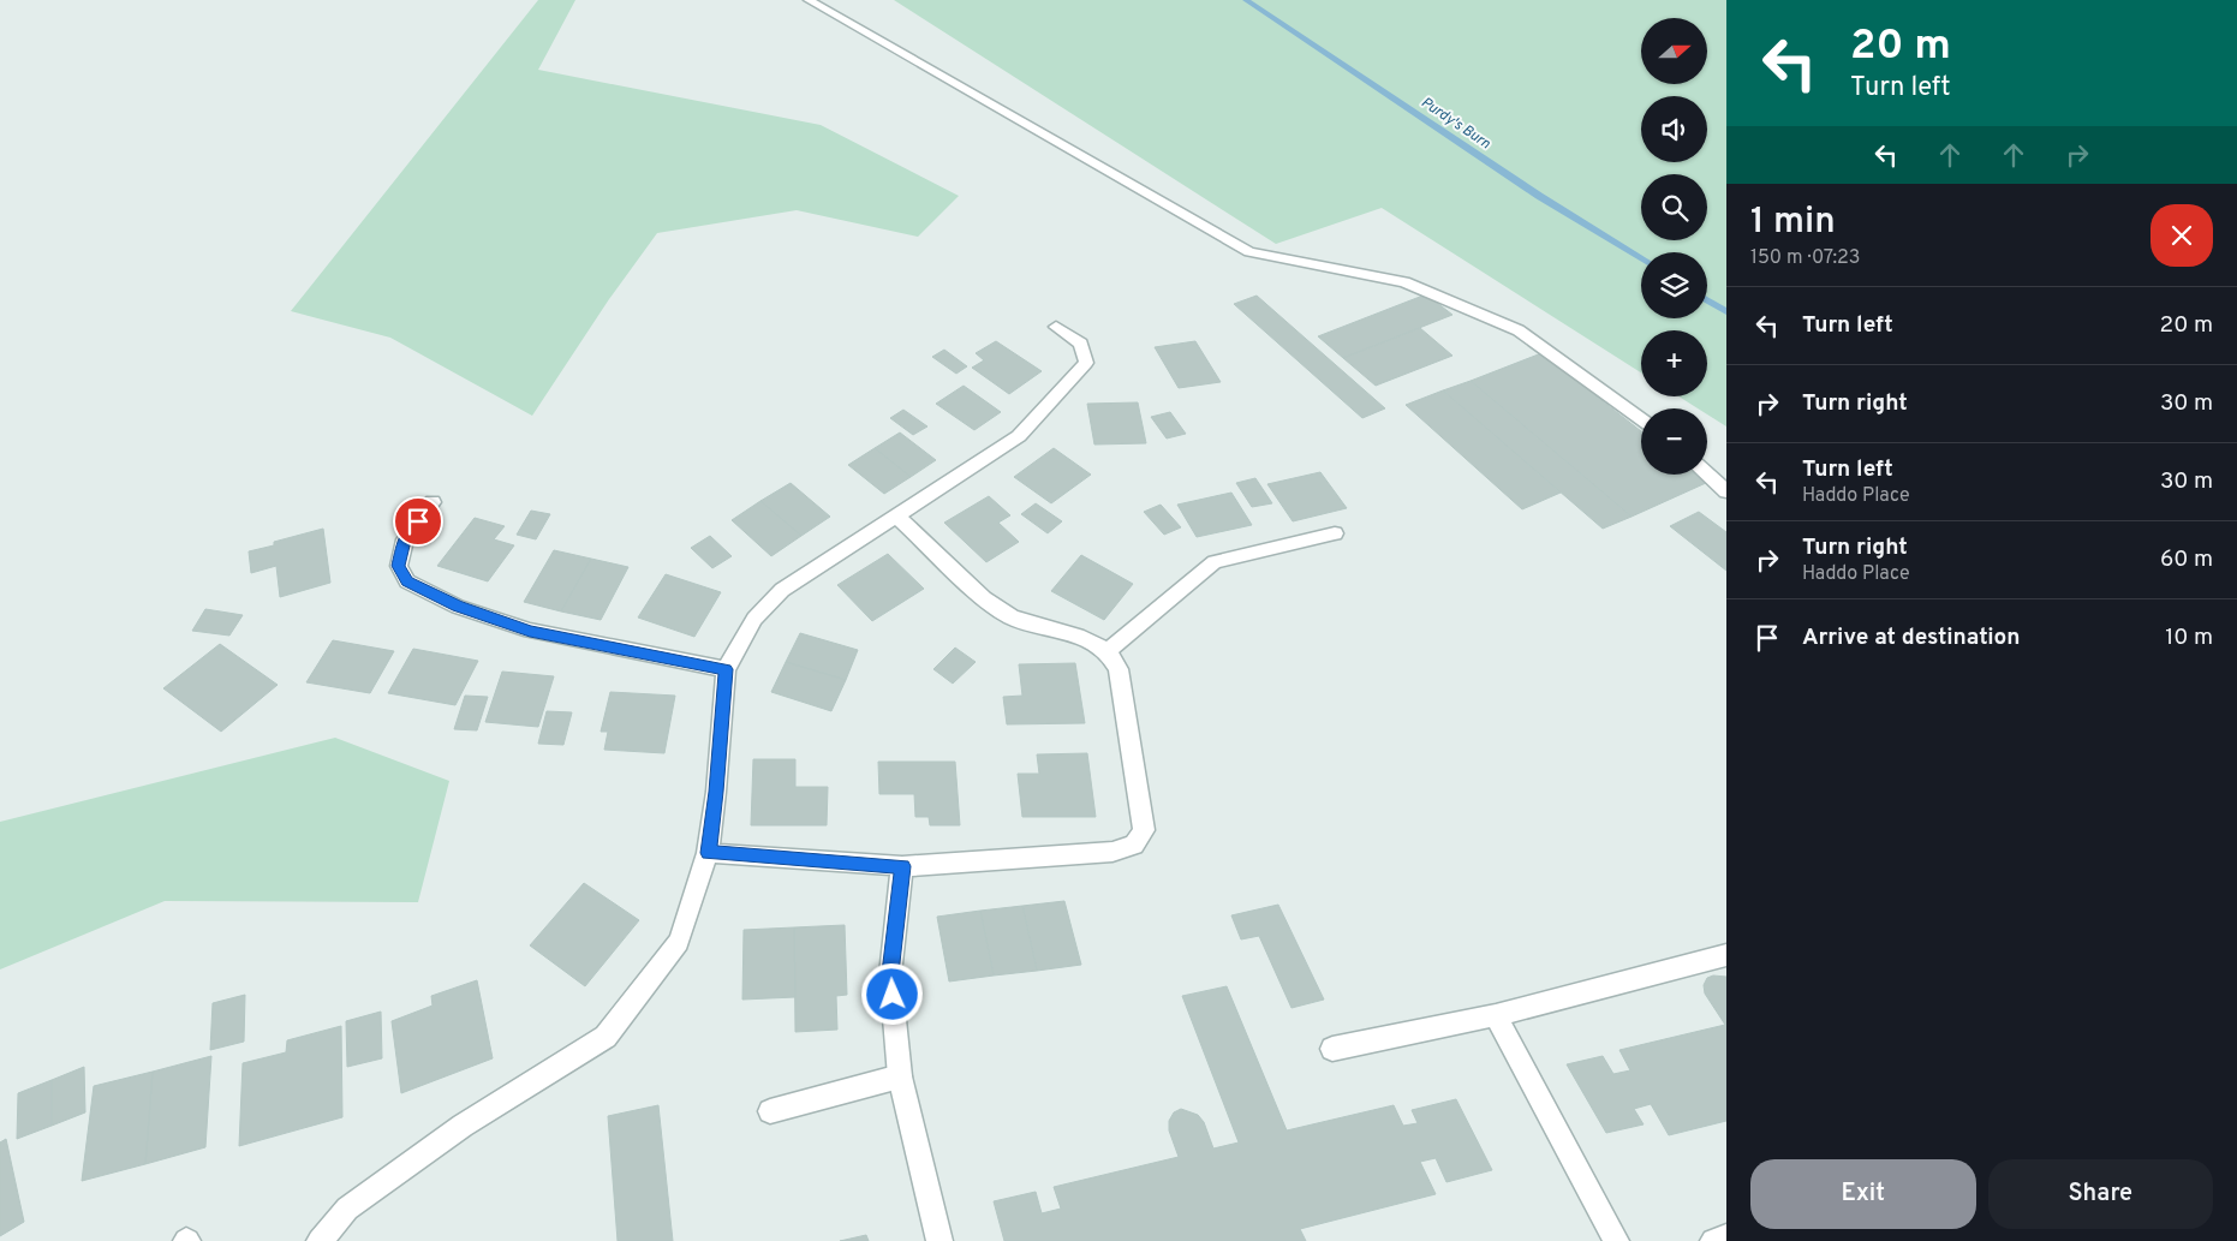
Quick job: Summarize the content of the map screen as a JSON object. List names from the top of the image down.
{
  "water": ["Purdy's Burn"],
  "north": "right",
  "page": {
    "turn": ["20 m", "Turn left"],
    "map_buttons": ["+", "−"],
    "heading": ["1 min", "150 m · 07:23"],
    "list": [
      {
        "name": "Turn left",
        "value": "20 m"
      },
      {
        "name": "Turn right",
        "value": "30 m"
      },
      {
        "name": "Turn left",
        "note": "Haddo Place",
        "value": "30 m"
      },
      {
        "name": "Turn right",
        "note": "Haddo Place",
        "value": "60 m"
      },
      {
        "name": "Arrive at destination",
        "value": "10 m"
      }
    ],
    "buttons": ["Exit", "Share"]
  }
}
